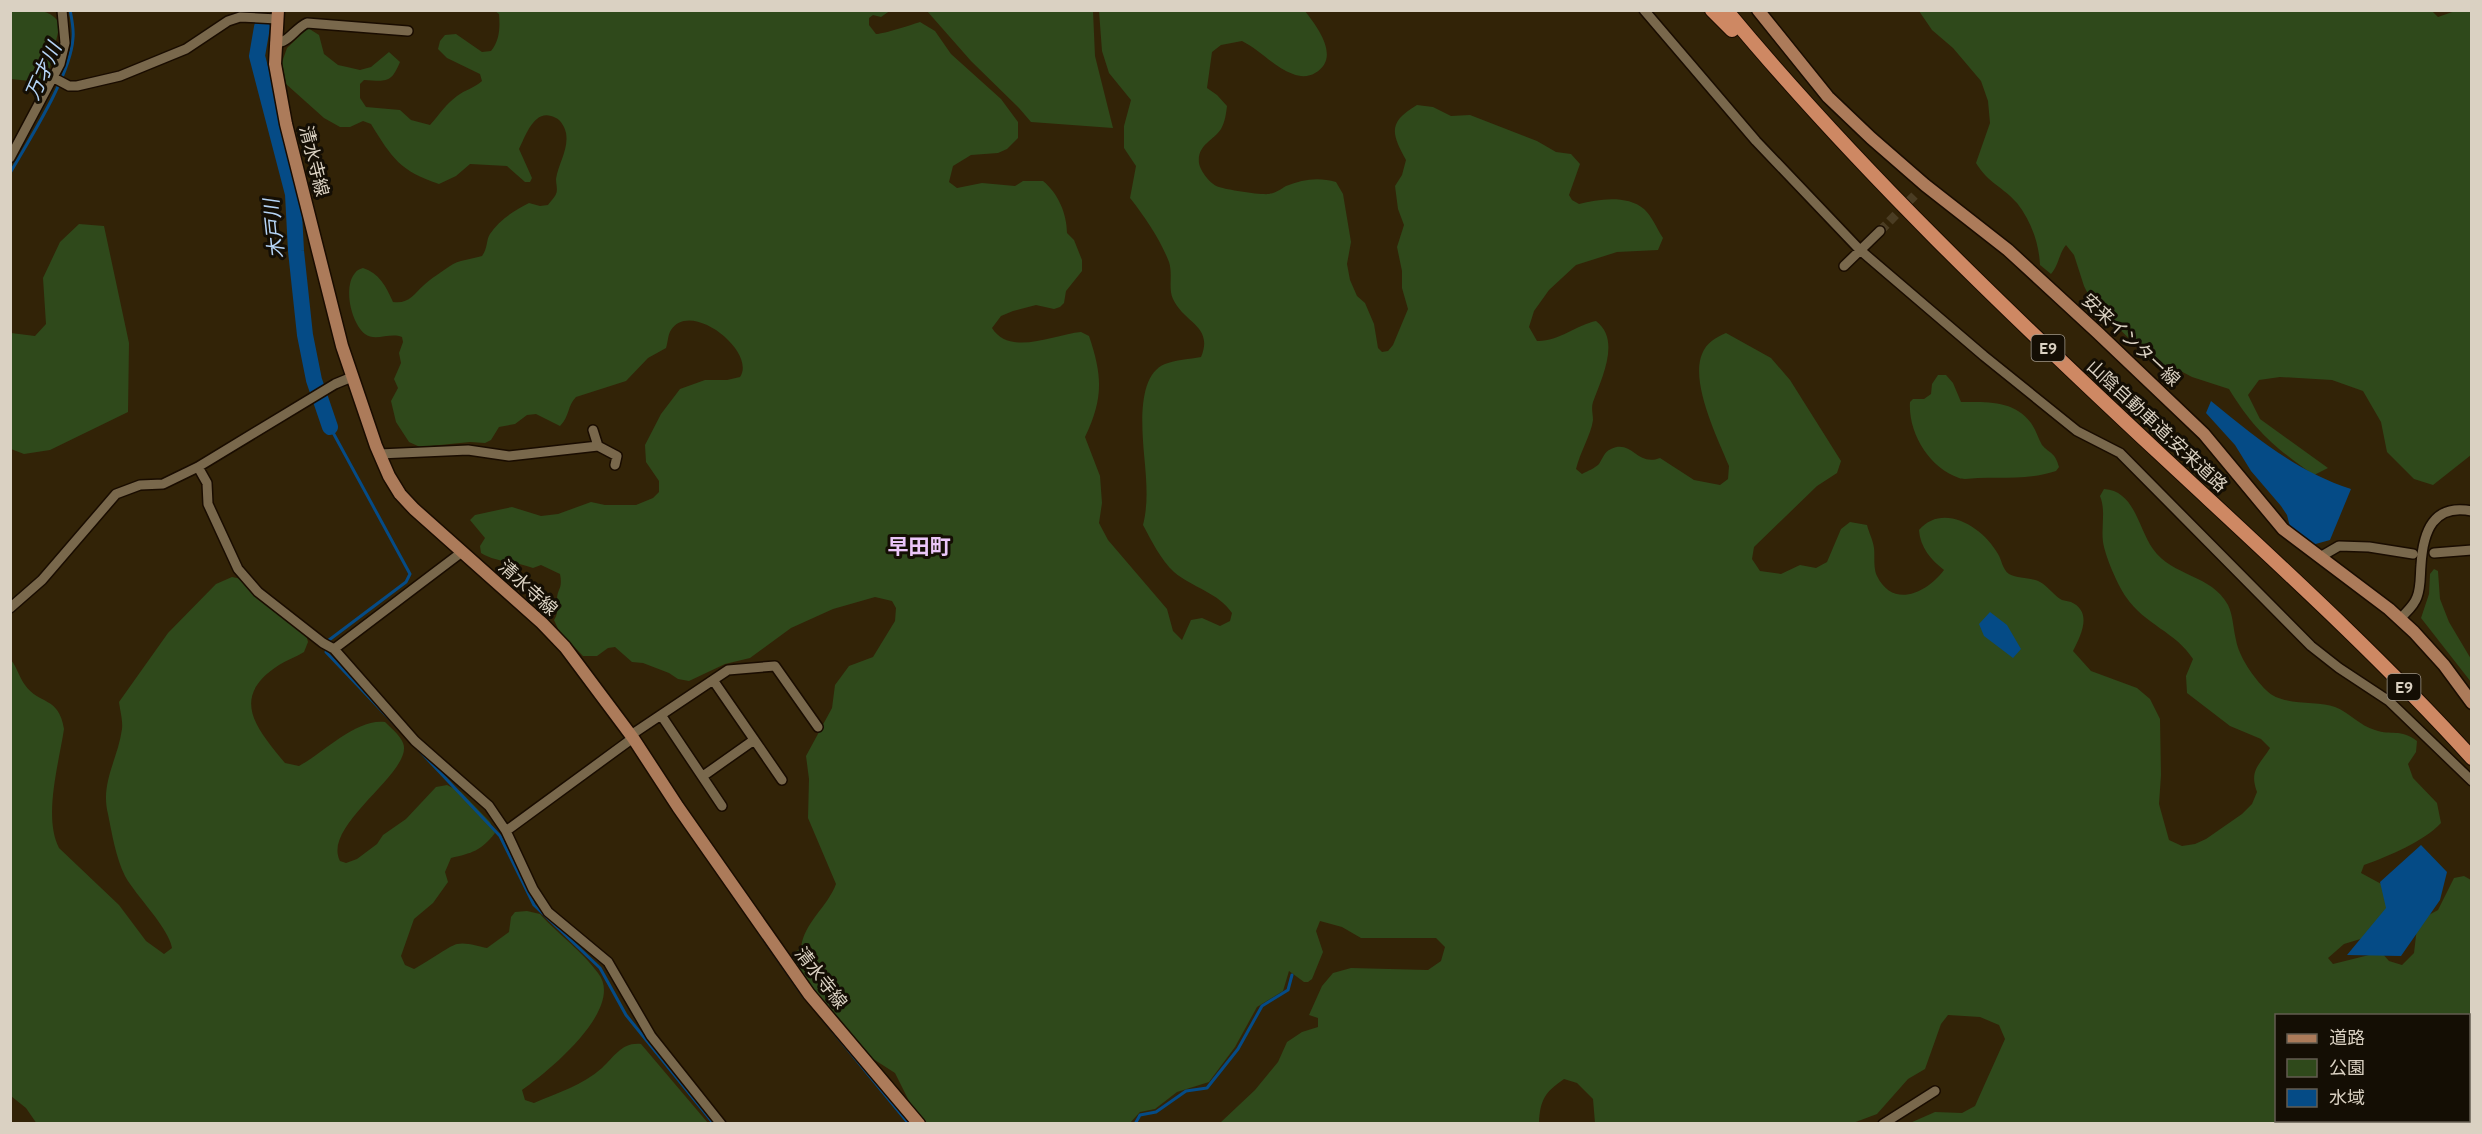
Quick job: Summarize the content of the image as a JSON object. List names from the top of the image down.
{
  "streets": {
    "highway": ["E9", "山陰自動車道;安来道路"],
    "main road": ["清水寺線", "安来インター線"]
  },
  "districts": ["早田町"],
  "water": ["万才川", "木戸川"],
  "legend": ["道路", "公園", "水域"]
}
